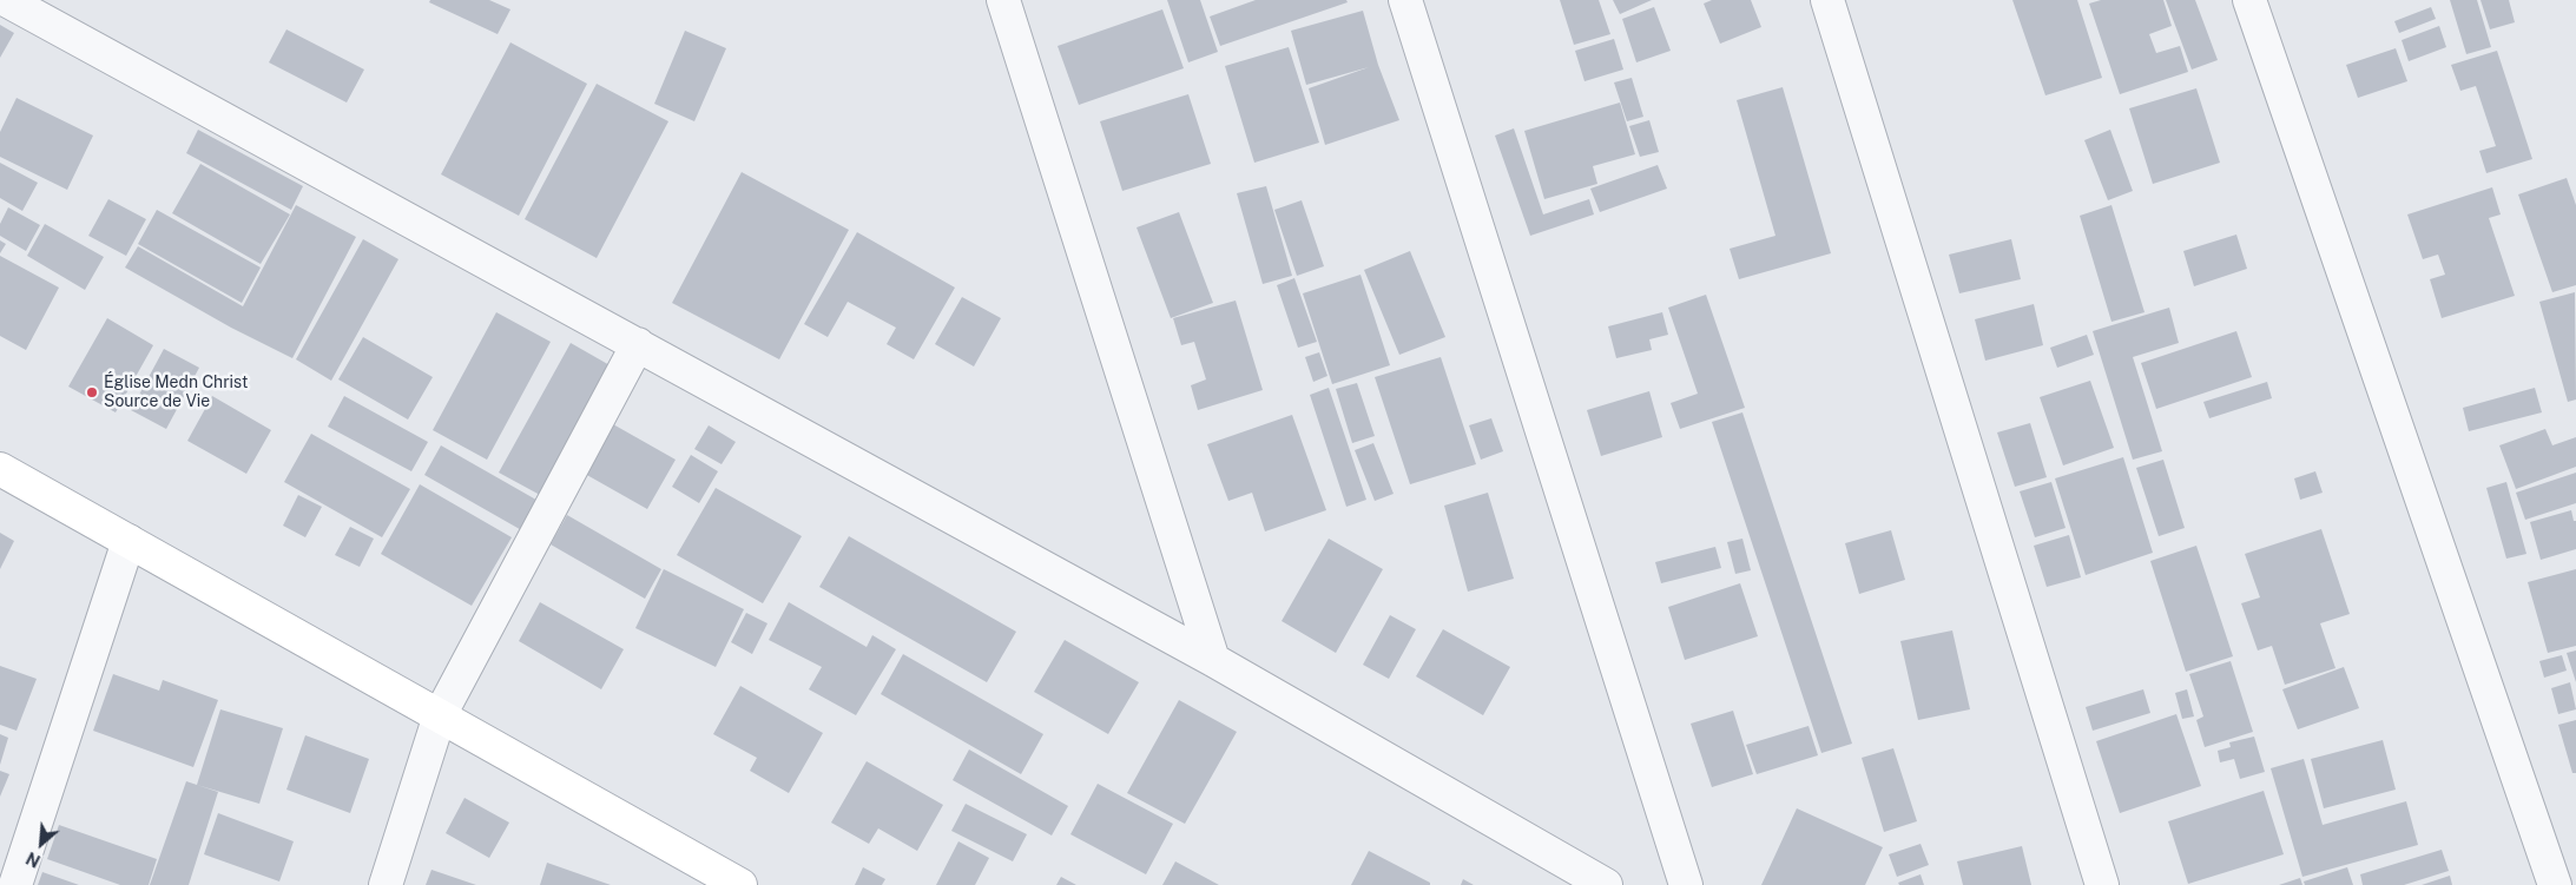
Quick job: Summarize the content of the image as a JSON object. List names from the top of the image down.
{
  "places": ["Église Medn Christ Source de Vie"],
  "north": "bottom left"
}
